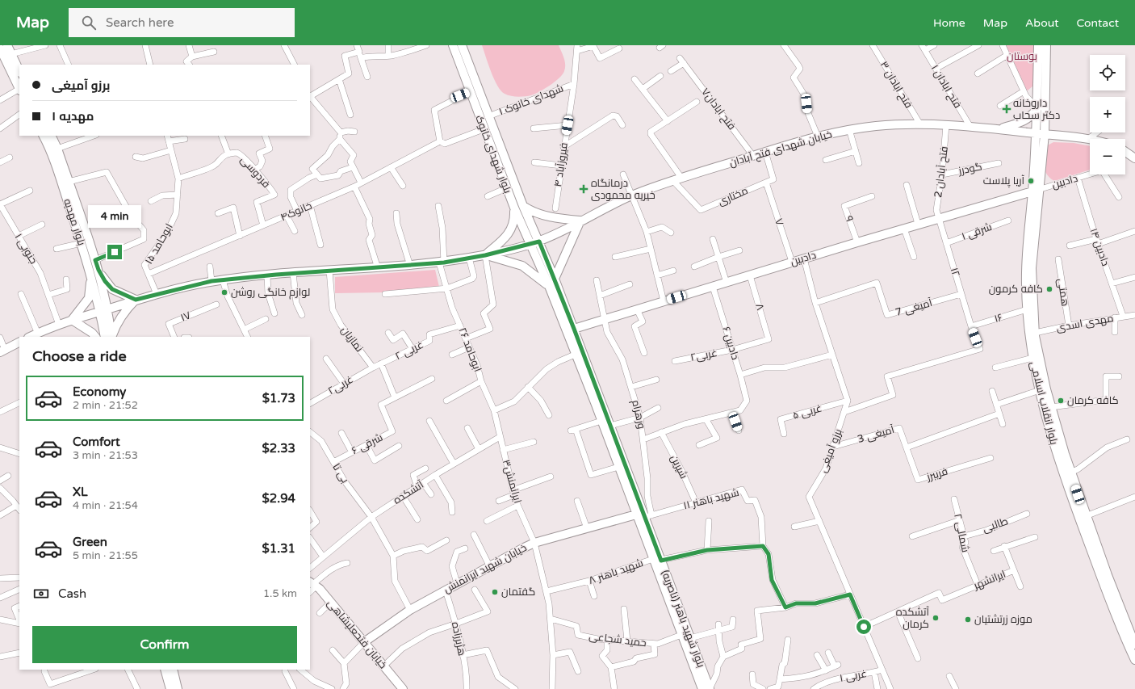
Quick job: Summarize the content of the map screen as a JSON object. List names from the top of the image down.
{
  "streets": {
    "main road": [
      "خیابان شهدای فتح آبادان",
      "بلوار شهدای خانوک",
      "دادبین",
      "بلوار مهدیه",
      "بلوار انقلاب اسلامی",
      "خیابان شهید ایرانمنش",
      "بلوار شهید باهنر (ناصریه)",
      "خیابان فتحعلیشاهی"
    ],
    "street": [
      "فتح ابادان ۳",
      "فتح ابادان ۱",
      "شهدای خانوک ۱",
      "فتح ابادان۷",
      "فیروزآباد ۴",
      "گودرز",
      "فردوسی",
      "فتح آبادان 2",
      "مختاری",
      "خانوک۴",
      "۹",
      "۷",
      "۱ شرقی",
      "ابوحامد ۱۵",
      "دادبین ۱۴",
      "۱ جنوبی",
      "۱۲",
      "همتی",
      "۸",
      "آمیغی 7",
      "۱۷",
      "۱۶",
      "مهدی اسدی",
      "نمازیان",
      "دادبین ۶",
      "ابوحامد ۲۶",
      "۲ غربی",
      "غربی۲",
      "۵ غربی",
      "ورهرام",
      "آمیغی 3",
      "۶ شرقی",
      "برزو آمیغی",
      "شیرین",
      "بی تا",
      "فریبرز",
      "ایرانمنش۳",
      "آتشکده",
      "شهید باهنر ۱۱",
      "طالبی",
      "۲ شمالی",
      "شهید باهنر ۸",
      "ایرانشهر",
      "هژبرزاده",
      "حمید شجاعی",
      "۱ غربی"
    ]
  },
  "crossings": [
    ["فتح ابادان ۳", "خیابان شهدای فتح آبادان"],
    ["فتح ابادان ۱", "خیابان شهدای فتح آبادان"],
    ["شهدای خانوک ۱", "بلوار شهدای خانوک"],
    ["شهدای خانوک ۱", "فیروزآباد ۴"],
    ["فتح ابادان۷", "خیابان شهدای فتح آبادان"],
    ["خیابان شهدای فتح آبادان", "بلوار شهدای خانوک"],
    ["خیابان شهدای فتح آبادان", "فتح آبادان 2"],
    ["خیابان شهدای فتح آبادان", "مختاری"],
    ["خیابان شهدای فتح آبادان", "بلوار مهدیه"],
    ["خیابان شهدای فتح آبادان", "ابوحامد ۱۵"],
    ["خیابان شهدای فتح آبادان", "۱ جنوبی"],
    ["خیابان شهدای فتح آبادان", "نمازیان"],
    ["خیابان شهدای فتح آبادان", "ابوحامد ۲۶"],
    ["خیابان شهدای فتح آبادان", "بلوار انقلاب اسلامی"],
    ["خیابان شهدای فتح آبادان", "بلوار شهید باهنر (ناصریه)"],
    ["بلوار شهدای خانوک", "بلوار شهید باهنر (ناصریه)"],
    ["گودرز", "فتح آبادان 2"],
    ["فردوسی", "خانوک۴"],
    ["فردوسی", "ابوحامد ۱۵"],
    ["فتح آبادان 2", "دادبین"],
    ["فتح آبادان 2", "۱۲"],
    ["دادبین", "۹"],
    ["دادبین", "۷"],
    ["دادبین", "دادبین ۱۴"],
    ["دادبین", "۱۲"],
    ["دادبین", "۸"],
    ["دادبین", "دادبین ۶"],
    ["دادبین", "بلوار انقلاب اسلامی"],
    ["دادبین", "ورهرام"],
    ["دادبین", "بلوار شهید باهنر (ناصریه)"],
    ["مختاری", "۷"],
    ["خانوک۴", "ابوحامد ۱۵"],
    ["۱ شرقی", "۱۲"],
    ["دادبین ۱۴", "مهدی اسدی"],
    ["۱۲", "آمیغی 7"],
    ["۱۲", "۱۶"],
    ["۱۲", "برزو آمیغی"],
    ["همتی", "مهدی اسدی"],
    ["۸", "غربی۲"],
    ["۱۶", "بلوار انقلاب اسلامی"],
    ["مهدی اسدی", "بلوار انقلاب اسلامی"],
    ["نمازیان", "۲ غربی"],
    ["نمازیان", "غربی۲"],
    ["دادبین ۶", "غربی۲"],
    ["ابوحامد ۲۶", "۲ غربی"],
    ["ابوحامد ۲۶", "ایرانمنش۳"],
    ["ابوحامد ۲۶", "آتشکده"],
    ["۲ غربی", "غربی۲"],
    ["۵ غربی", "برزو آمیغی"],
    ["ورهرام", "شهید باهنر ۱۱"],
    ["ورهرام", "بلوار شهید باهنر (ناصریه)"],
    ["آمیغی 3", "برزو آمیغی"],
    ["آمیغی 3", "فریبرز"],
    ["۶ شرقی", "بی تا"],
    ["برزو آمیغی", "۱ غربی"],
    ["شیرین", "شهید باهنر ۱۱"],
    ["بی تا", "آتشکده"],
    ["ایرانمنش۳", "آتشکده"],
    ["ایرانمنش۳", "خیابان شهید ایرانمنش"],
    ["ایرانمنش۳", "شهید باهنر ۸"],
    ["ایرانمنش۳", "حمید شجاعی"],
    ["شهید باهنر ۱۱", "شهید باهنر ۸"],
    ["شهید باهنر ۱۱", "بلوار شهید باهنر (ناصریه)"],
    ["طالبی", "۲ شمالی"],
    ["۲ شمالی", "ایرانشهر"],
    ["خیابان شهید ایرانمنش", "بلوار شهید باهنر (ناصریه)"],
    ["خیابان شهید ایرانمنش", "خیابان فتحعلیشاهی"],
    ["خیابان شهید ایرانمنش", "هژبرزاده"],
    ["شهید باهنر ۸", "بلوار شهید باهنر (ناصریه)"]
  ],
  "parks": ["بوستان"],
  "places": {
    "health": ["داروخانه دکتر سحاب", "درمانگاه خیریه محمودی"],
    "other": [
      "آریا پلاست",
      "کافه کرمون",
      "لوازم خانگی روشن",
      "کافه کرمان",
      "گفتمان",
      "آتشکده کرمان",
      "موزه زرتشتیان"
    ]
  },
  "page": {
    "header": "Map",
    "search": "Search here",
    "nav": [
      "Home",
      "Map",
      "About",
      "Contact"
    ],
    "map_buttons": ["+", "−"],
    "banner": ["برزو آمیغی", "مهدیه ۱"],
    "bubble": "4 min",
    "heading": "Choose a ride",
    "list": [
      {
        "name": "Economy",
        "note": "2 min · 21:52",
        "value": "$1.73"
      },
      {
        "name": "Comfort",
        "note": "3 min · 21:53",
        "value": "$2.33"
      },
      {
        "name": "XL",
        "note": "4 min · 21:54",
        "value": "$2.94"
      },
      {
        "name": "Green",
        "note": "5 min · 21:55",
        "value": "$1.31"
      }
    ],
    "pay": ["Cash", "1.5 km"],
    "buttons": "Confirm"
  }
}
